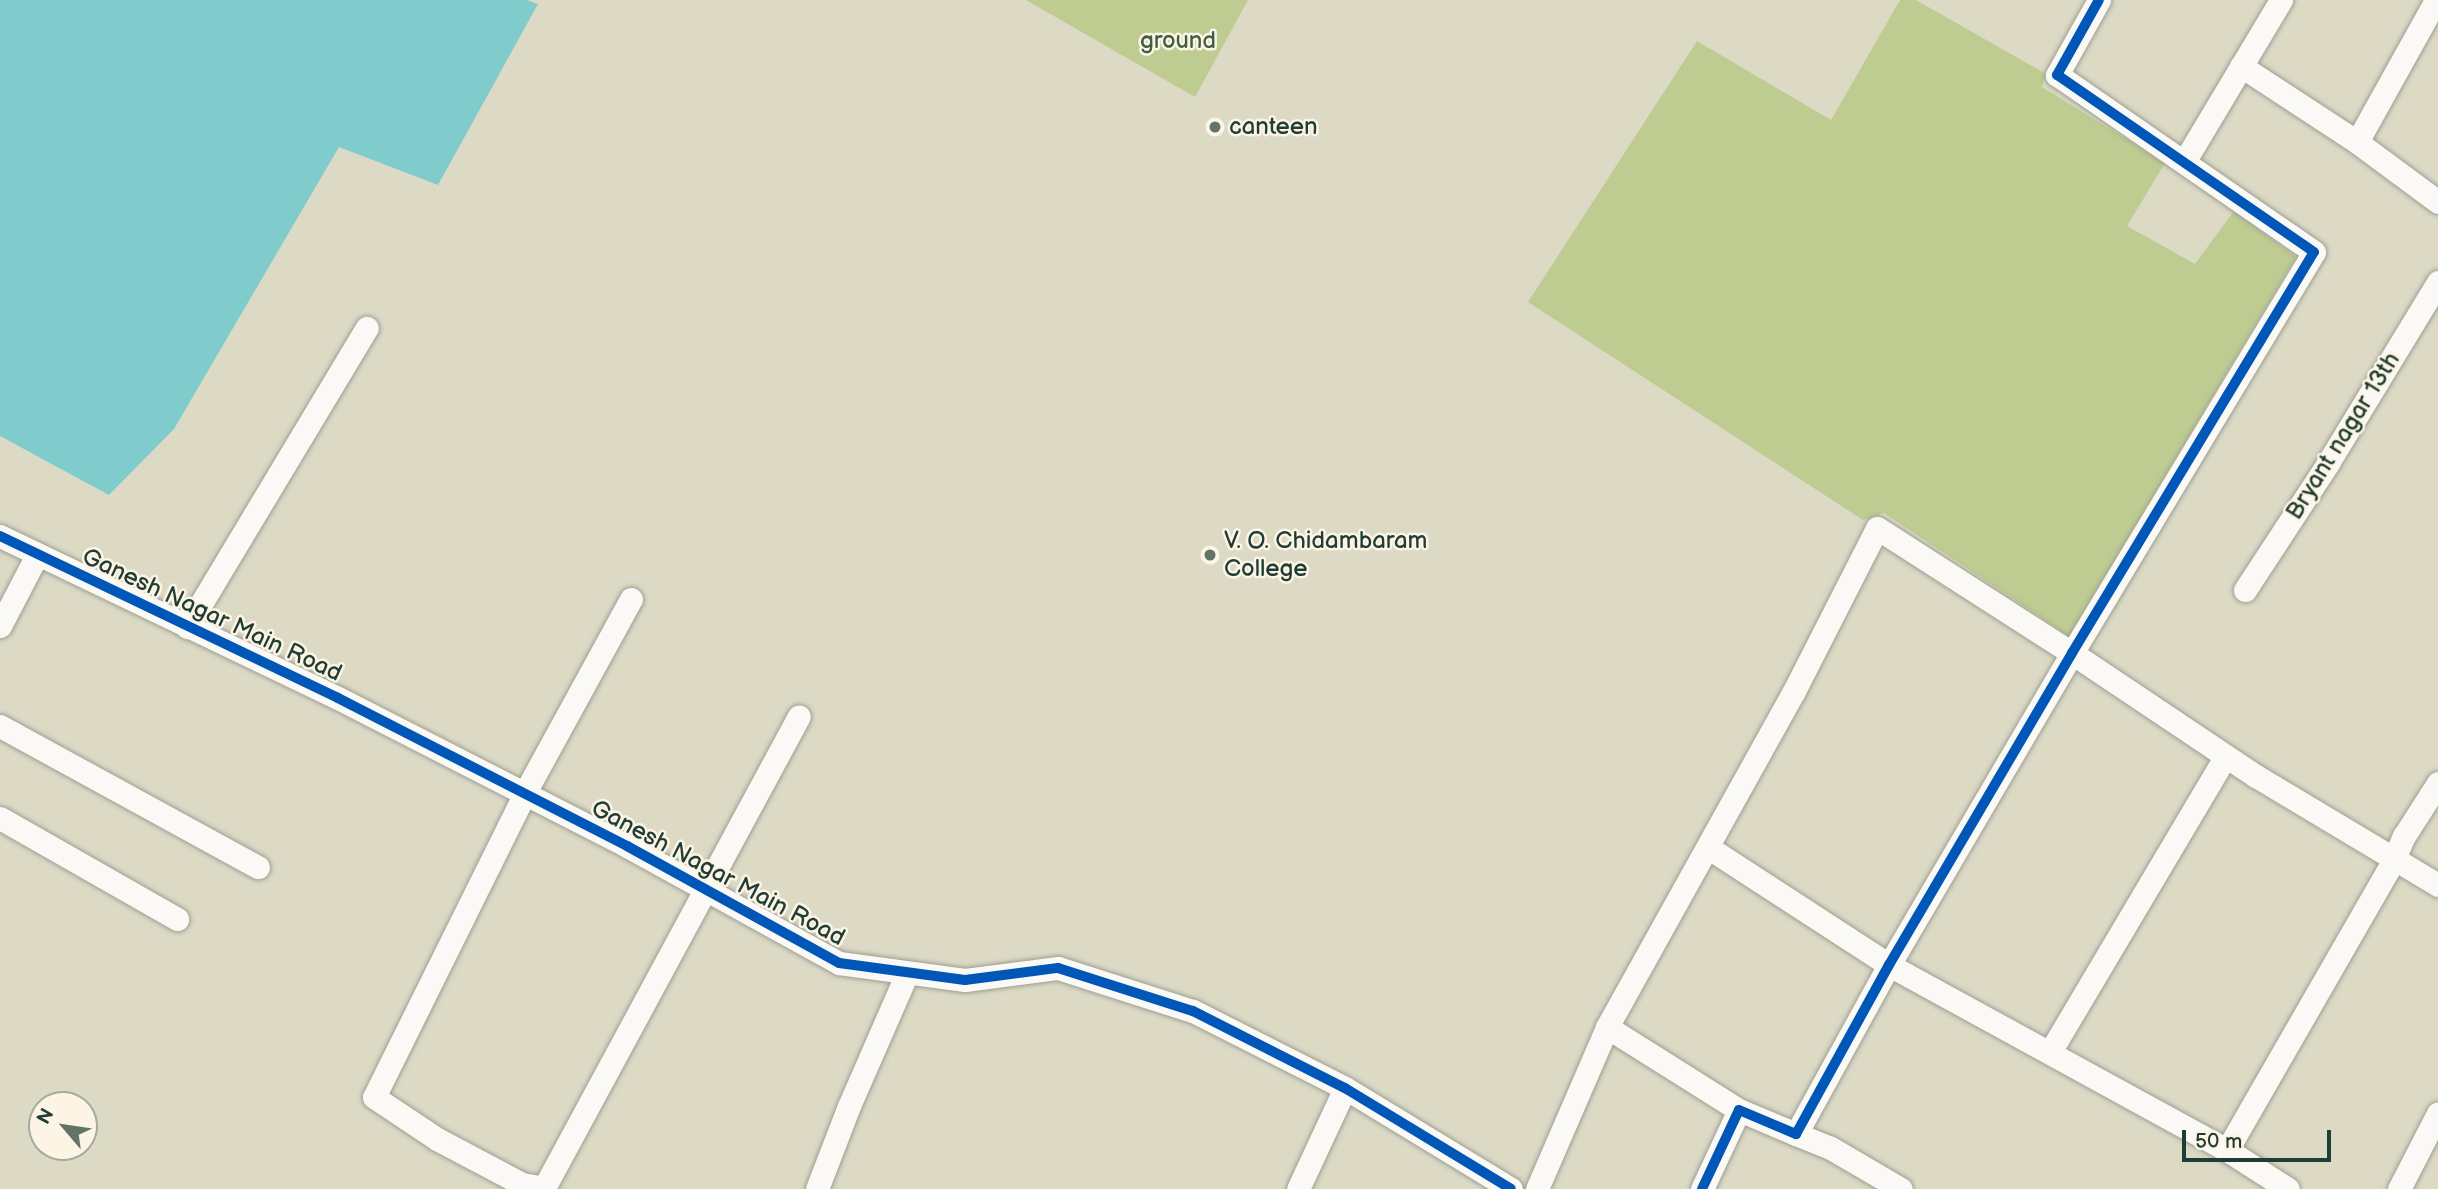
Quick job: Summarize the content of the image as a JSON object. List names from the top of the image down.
{
  "streets": {
    "street": ["Bryant nagar 13th", "Ganesh Nagar Main Road"]
  },
  "parks": ["ground"],
  "places": ["canteen", "V. O. Chidambaram College"],
  "scale_bar": "50 m",
  "north": "top left"
}
